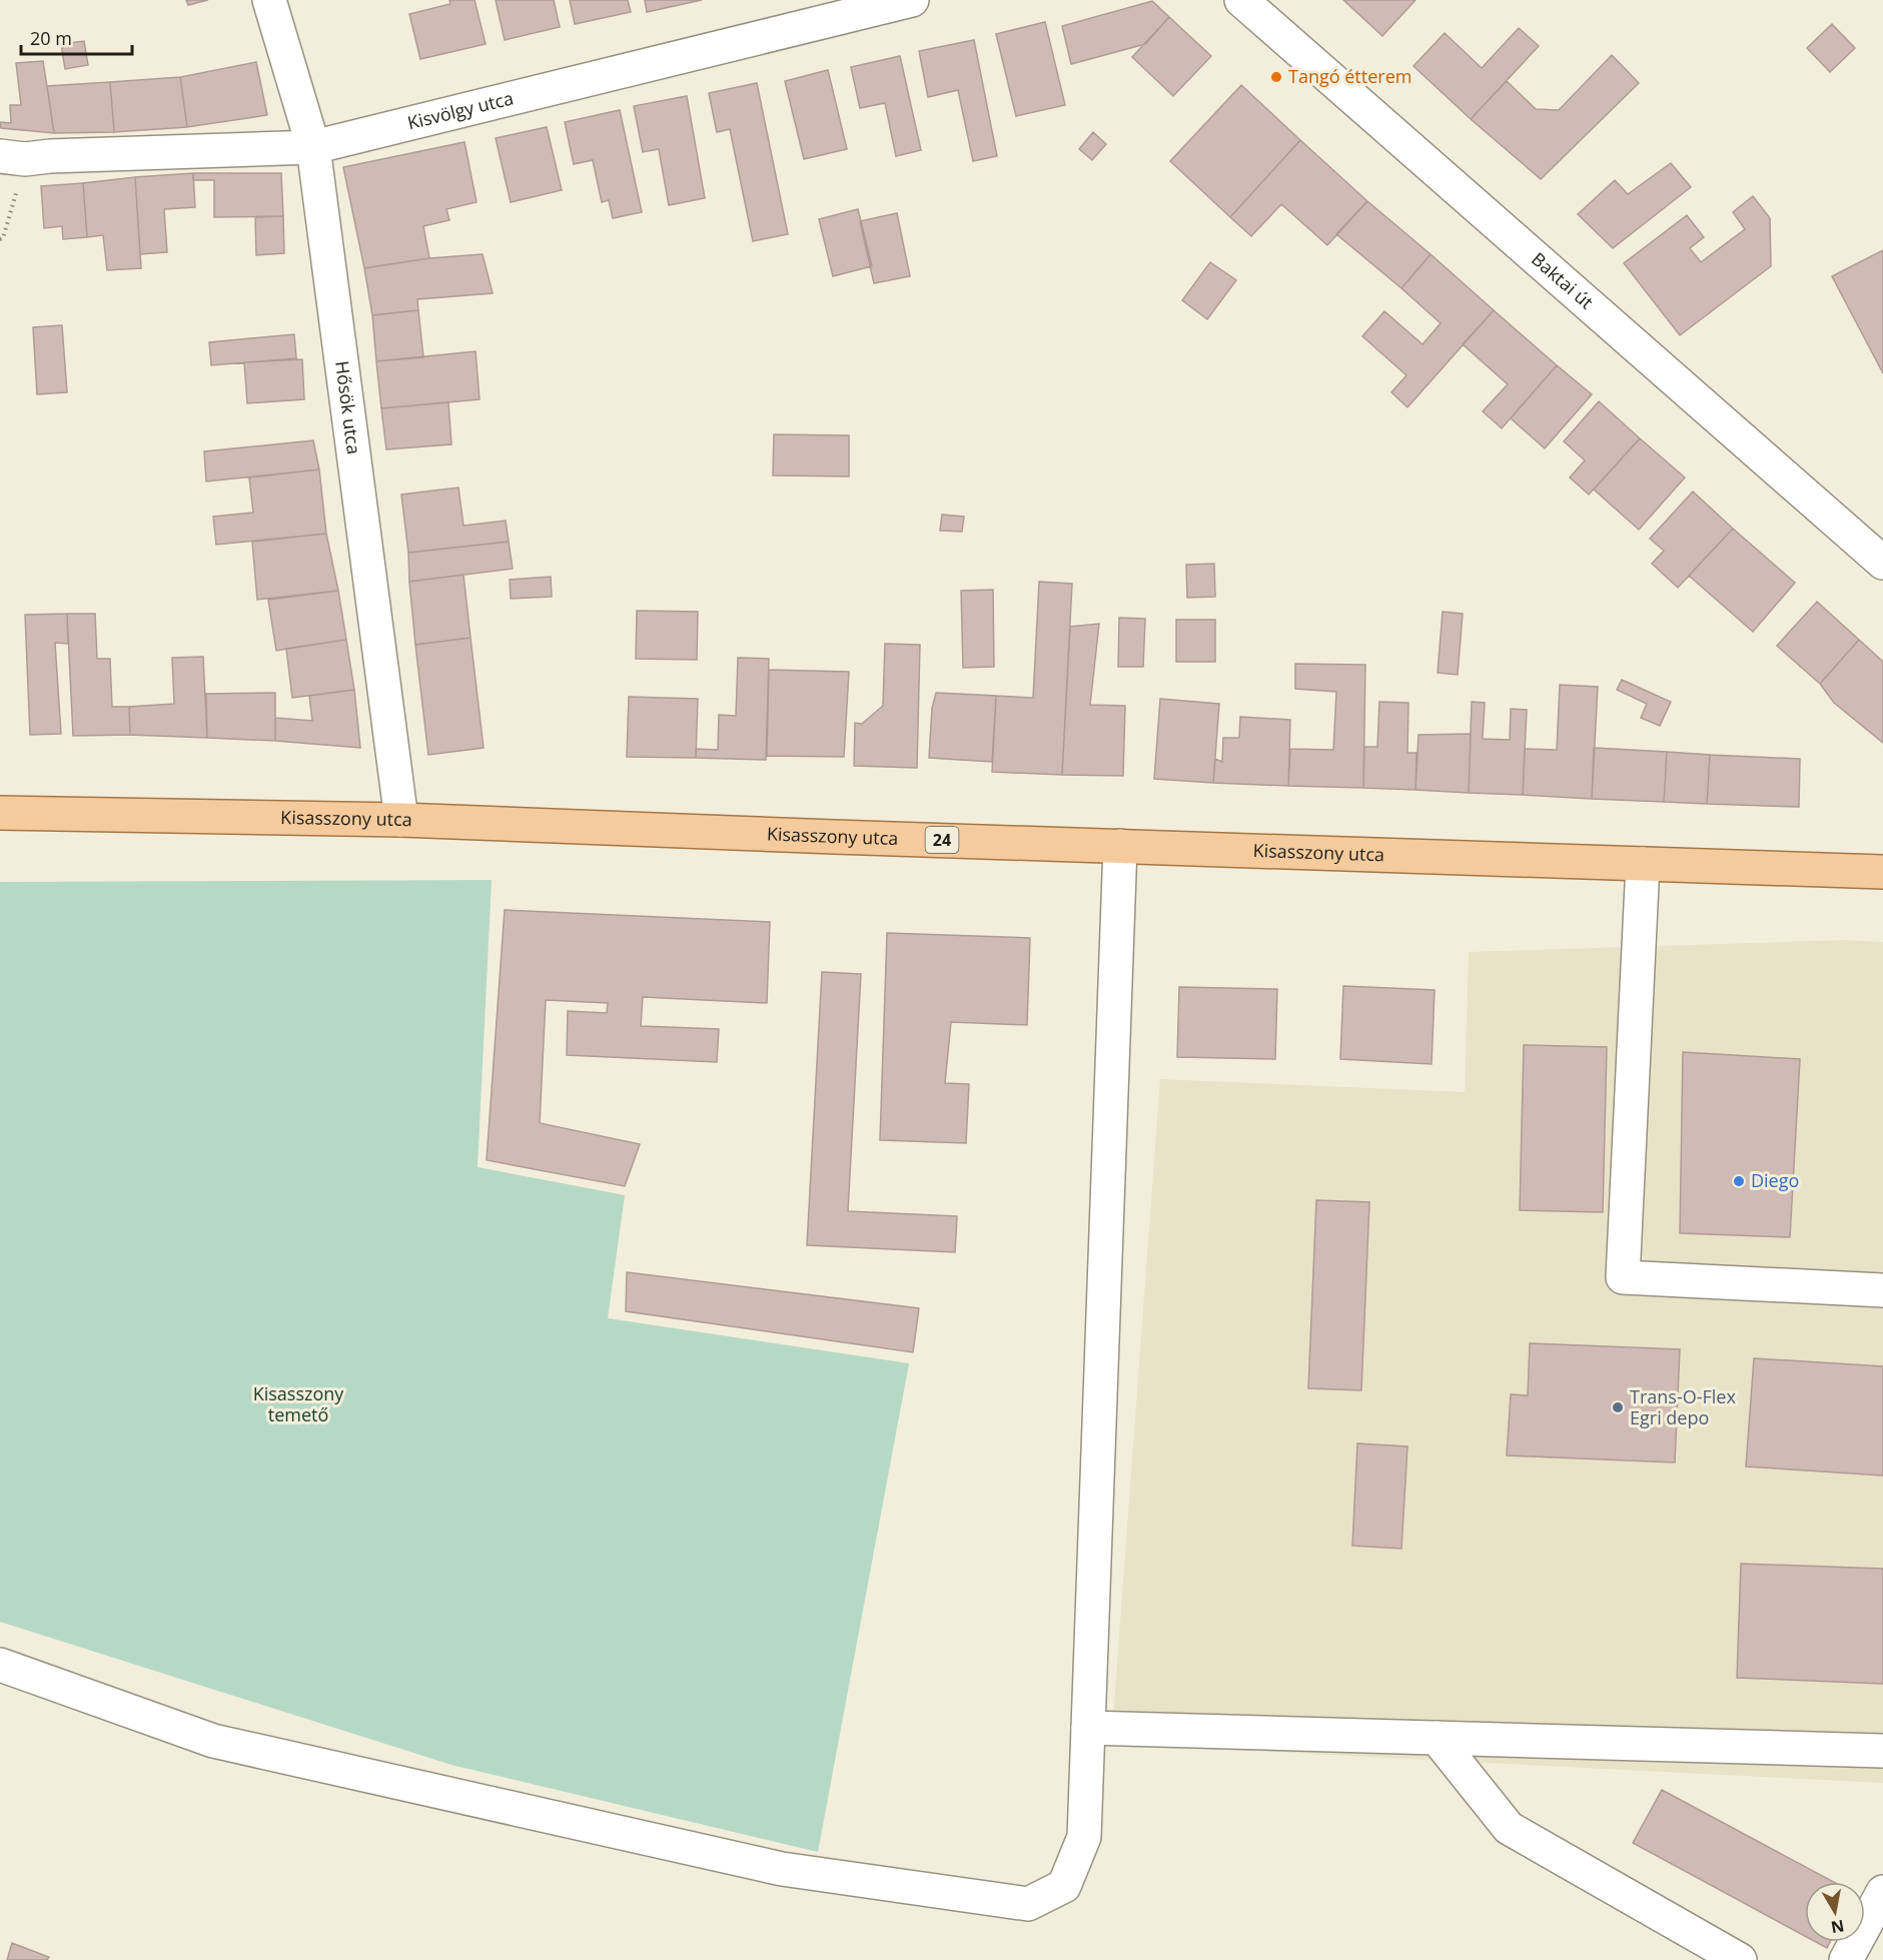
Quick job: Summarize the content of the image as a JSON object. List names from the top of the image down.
{
  "streets": {
    "main road": ["Kisasszony utca", "24"],
    "street": ["Kisvölgy utca", "Baktai út", "Hősök utca"]
  },
  "crossings": [
    ["Kisvölgy utca", "Hősök utca"],
    ["Hősök utca", "Kisasszony utca"]
  ],
  "parks": ["Kisasszony temető"],
  "places": ["Tangó étterem", "Diego", "Trans-O-Flex Egri depo"],
  "scale_bar": "20 m",
  "north": "bottom"
}
